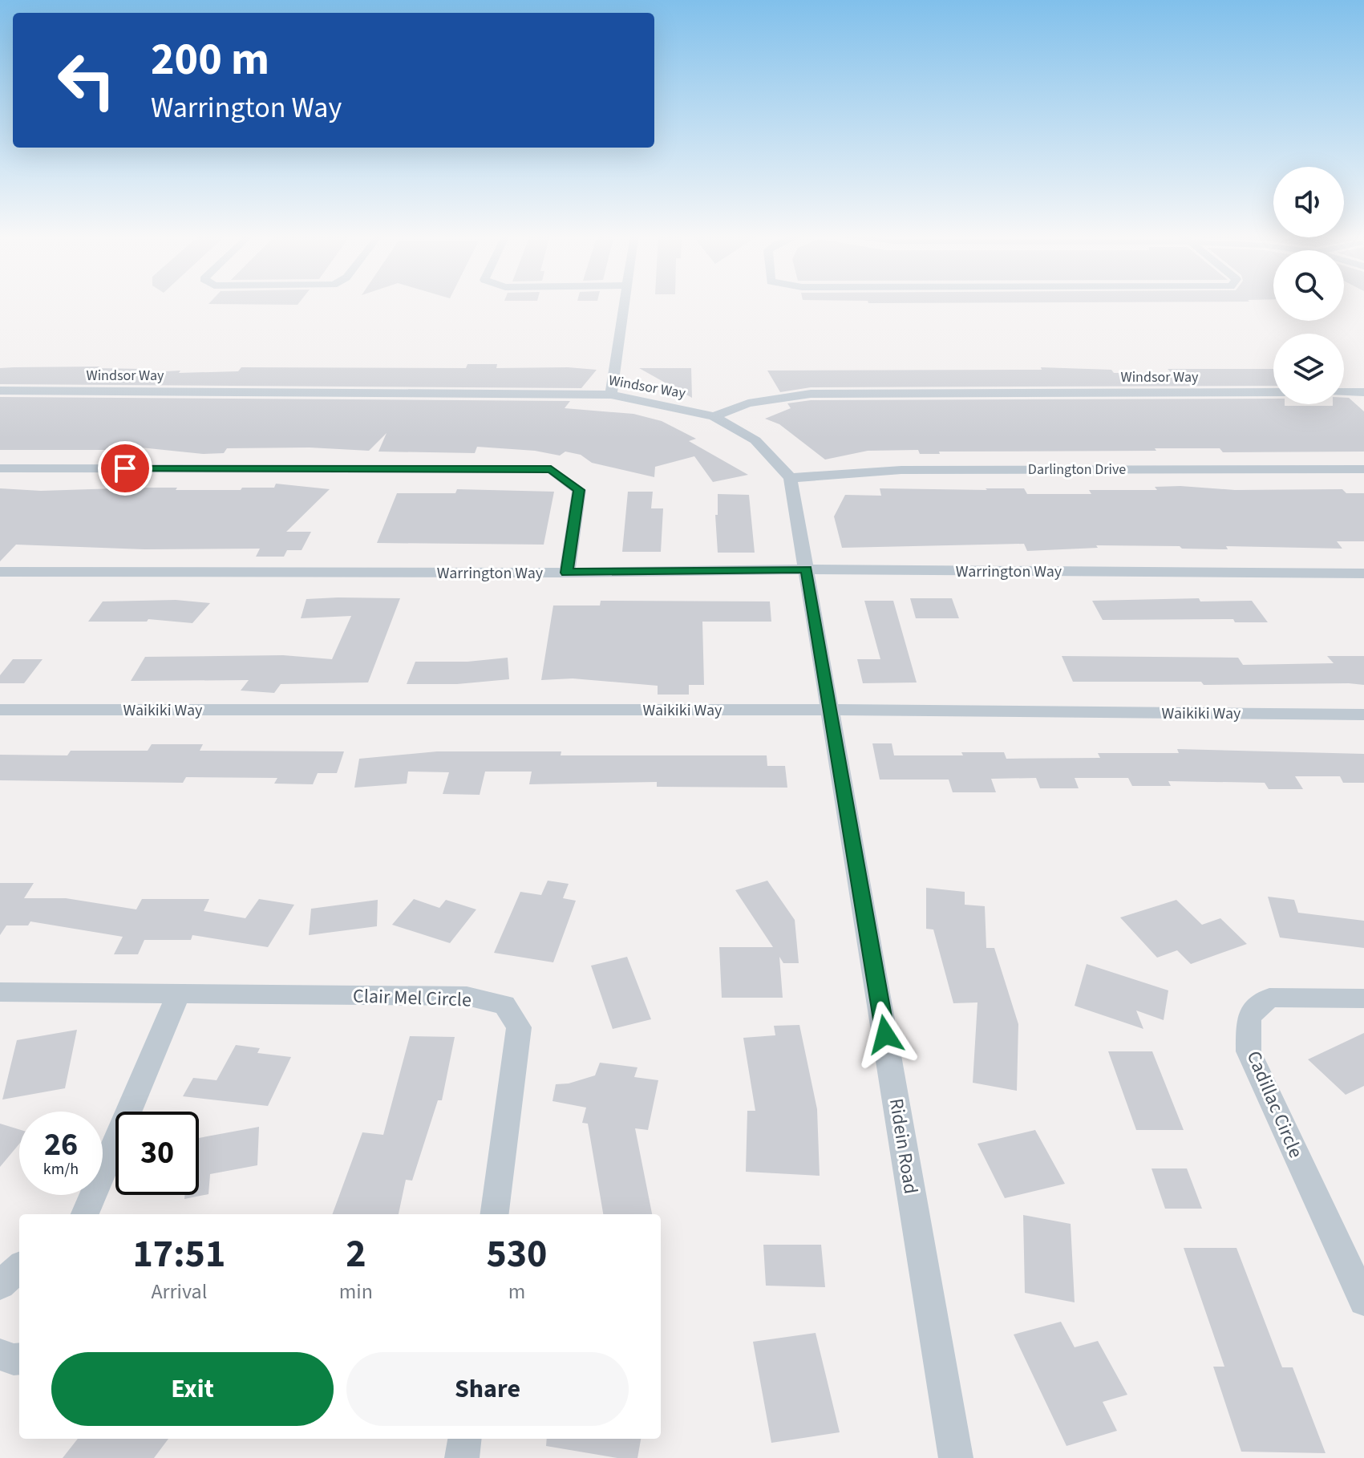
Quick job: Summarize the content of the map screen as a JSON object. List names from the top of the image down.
{
  "streets": {
    "street": [
      "Windsor Way",
      "Darlington Drive",
      "Warrington Way",
      "Waikiki Way",
      "Clair Mel Circle",
      "Cadillac Circle",
      "Ridein Road"
    ]
  },
  "crossings": [
    ["Darlington Drive", "Ridein Road"],
    ["Warrington Way", "Ridein Road"],
    ["Waikiki Way", "Ridein Road"]
  ],
  "page": {
    "turn": ["200 m", "Warrington Way"],
    "speed": "26 km/h",
    "limit": "30",
    "eta": [
      "17:51",
      "Arrival",
      "2",
      "min",
      "530",
      "m"
    ],
    "buttons": ["Exit", "Share"]
  }
}
